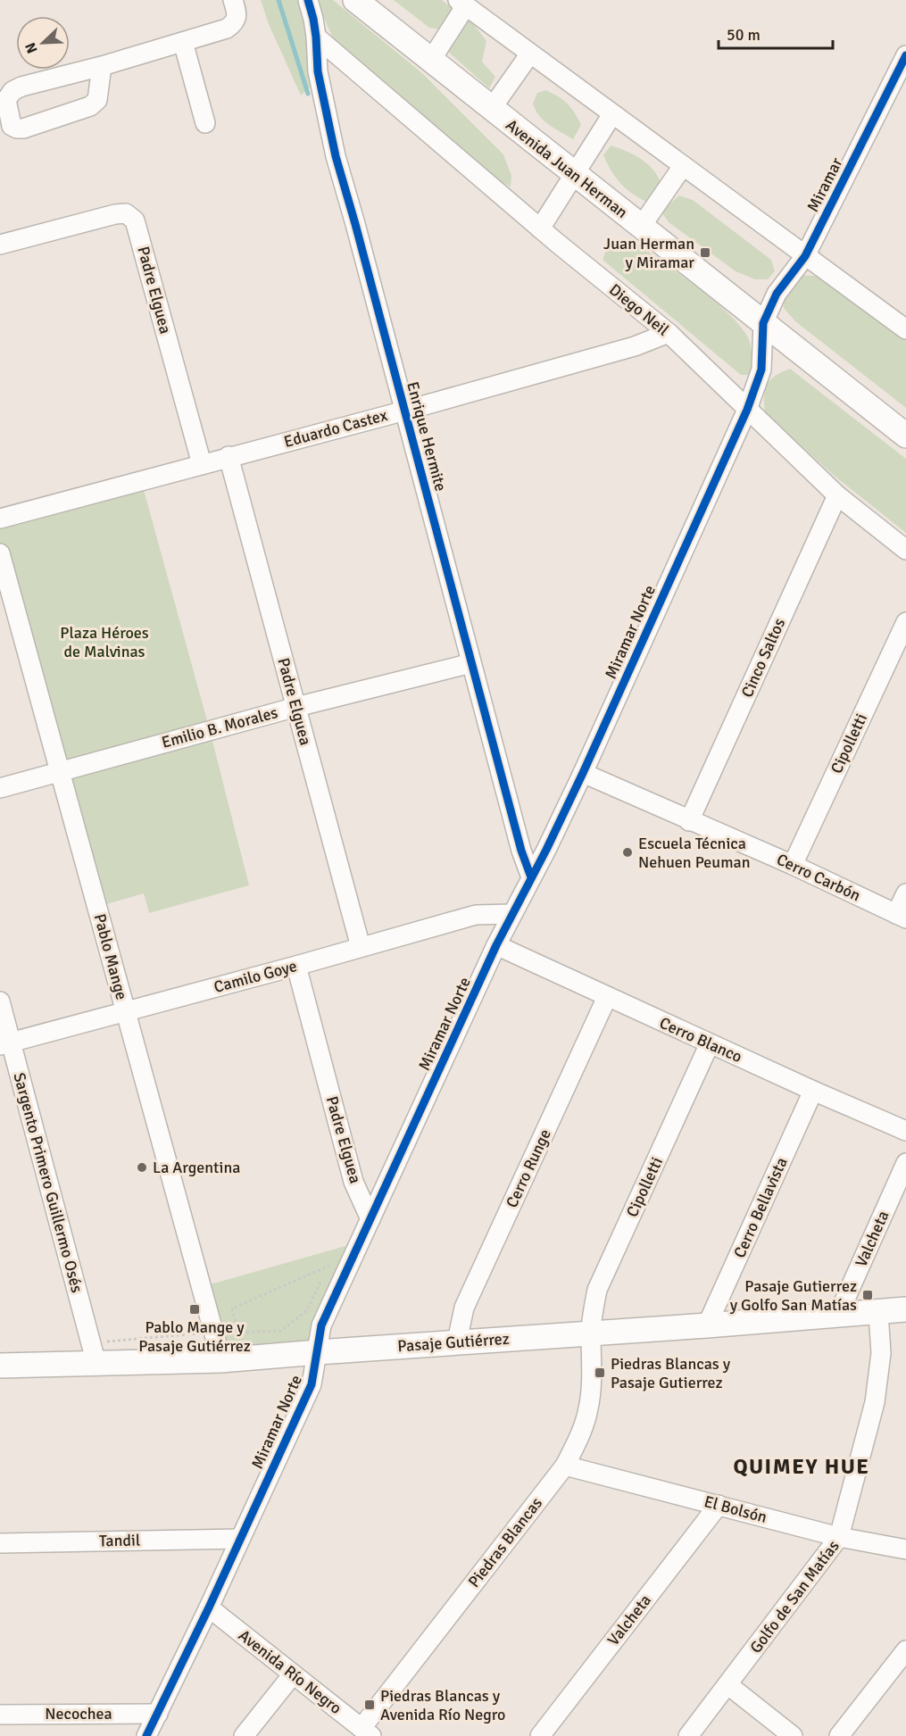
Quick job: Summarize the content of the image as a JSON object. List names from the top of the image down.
{
  "streets": {
    "main road": ["Avenida Juan Herman", "Pasaje Gutiérrez"],
    "street": [
      "Miramar",
      "Padre Elguea",
      "Diego Neil",
      "Eduardo Castex",
      "Enrique Hermite",
      "Miramar Norte",
      "Cinco Saltos",
      "Emilio B. Morales",
      "Cipolletti",
      "Cerro Carbón",
      "Pablo Mange",
      "Camilo Goye",
      "Cerro Blanco",
      "Cerro Runge",
      "Sargento Primero Guillermo Osés",
      "Cerro Bellavista",
      "Valcheta",
      "El Bolsón",
      "Tandil",
      "Piedras Blancas",
      "Golfo de San Matías",
      "Avenida Río Negro",
      "Necochea"
    ]
  },
  "crossings": [
    ["Avenida Juan Herman", "Miramar"],
    ["Avenida Juan Herman", "Miramar Norte"],
    ["Miramar", "Miramar Norte"],
    ["Padre Elguea", "Eduardo Castex"],
    ["Padre Elguea", "Miramar Norte"],
    ["Padre Elguea", "Emilio B. Morales"],
    ["Padre Elguea", "Camilo Goye"],
    ["Diego Neil", "Eduardo Castex"],
    ["Diego Neil", "Enrique Hermite"],
    ["Diego Neil", "Miramar Norte"],
    ["Diego Neil", "Cinco Saltos"],
    ["Eduardo Castex", "Enrique Hermite"],
    ["Enrique Hermite", "Miramar Norte"],
    ["Enrique Hermite", "Emilio B. Morales"],
    ["Miramar Norte", "Cerro Carbón"],
    ["Miramar Norte", "Camilo Goye"],
    ["Miramar Norte", "Cerro Blanco"],
    ["Miramar Norte", "Pasaje Gutiérrez"],
    ["Miramar Norte", "Tandil"],
    ["Miramar Norte", "Avenida Río Negro"],
    ["Miramar Norte", "Necochea"],
    ["Cinco Saltos", "Cerro Carbón"],
    ["Emilio B. Morales", "Pablo Mange"],
    ["Cipolletti", "Cerro Carbón"],
    ["Cipolletti", "Cerro Blanco"],
    ["Cipolletti", "Pasaje Gutiérrez"],
    ["Cipolletti", "Piedras Blancas"],
    ["Pablo Mange", "Camilo Goye"],
    ["Pablo Mange", "Pasaje Gutiérrez"],
    ["Camilo Goye", "Sargento Primero Guillermo Osés"],
    ["Cerro Blanco", "Cerro Runge"],
    ["Cerro Blanco", "Cerro Bellavista"],
    ["Cerro Runge", "Pasaje Gutiérrez"],
    ["Sargento Primero Guillermo Osés", "Pasaje Gutiérrez"],
    ["Cerro Bellavista", "Pasaje Gutiérrez"],
    ["Valcheta", "Pasaje Gutiérrez"],
    ["Valcheta", "El Bolsón"],
    ["Pasaje Gutiérrez", "Piedras Blancas"],
    ["Pasaje Gutiérrez", "Golfo de San Matías"],
    ["El Bolsón", "Piedras Blancas"],
    ["El Bolsón", "Golfo de San Matías"],
    ["Piedras Blancas", "Avenida Río Negro"]
  ],
  "districts": ["QUIMEY HUE"],
  "parks": ["Plaza Héroes de Malvinas"],
  "places": {
    "transit": [
      "Juan Herman y Miramar",
      "Pasaje Gutierrez y Golfo San Matías",
      "Pablo Mange y Pasaje Gutiérrez",
      "Piedras Blancas y Pasaje Gutierrez",
      "Piedras Blancas y Avenida Río Negro"
    ],
    "other": ["Escuela Técnica Nehuen Peuman", "La Argentina"]
  },
  "scale_bar": "50 m",
  "north": "bottom left"
}
